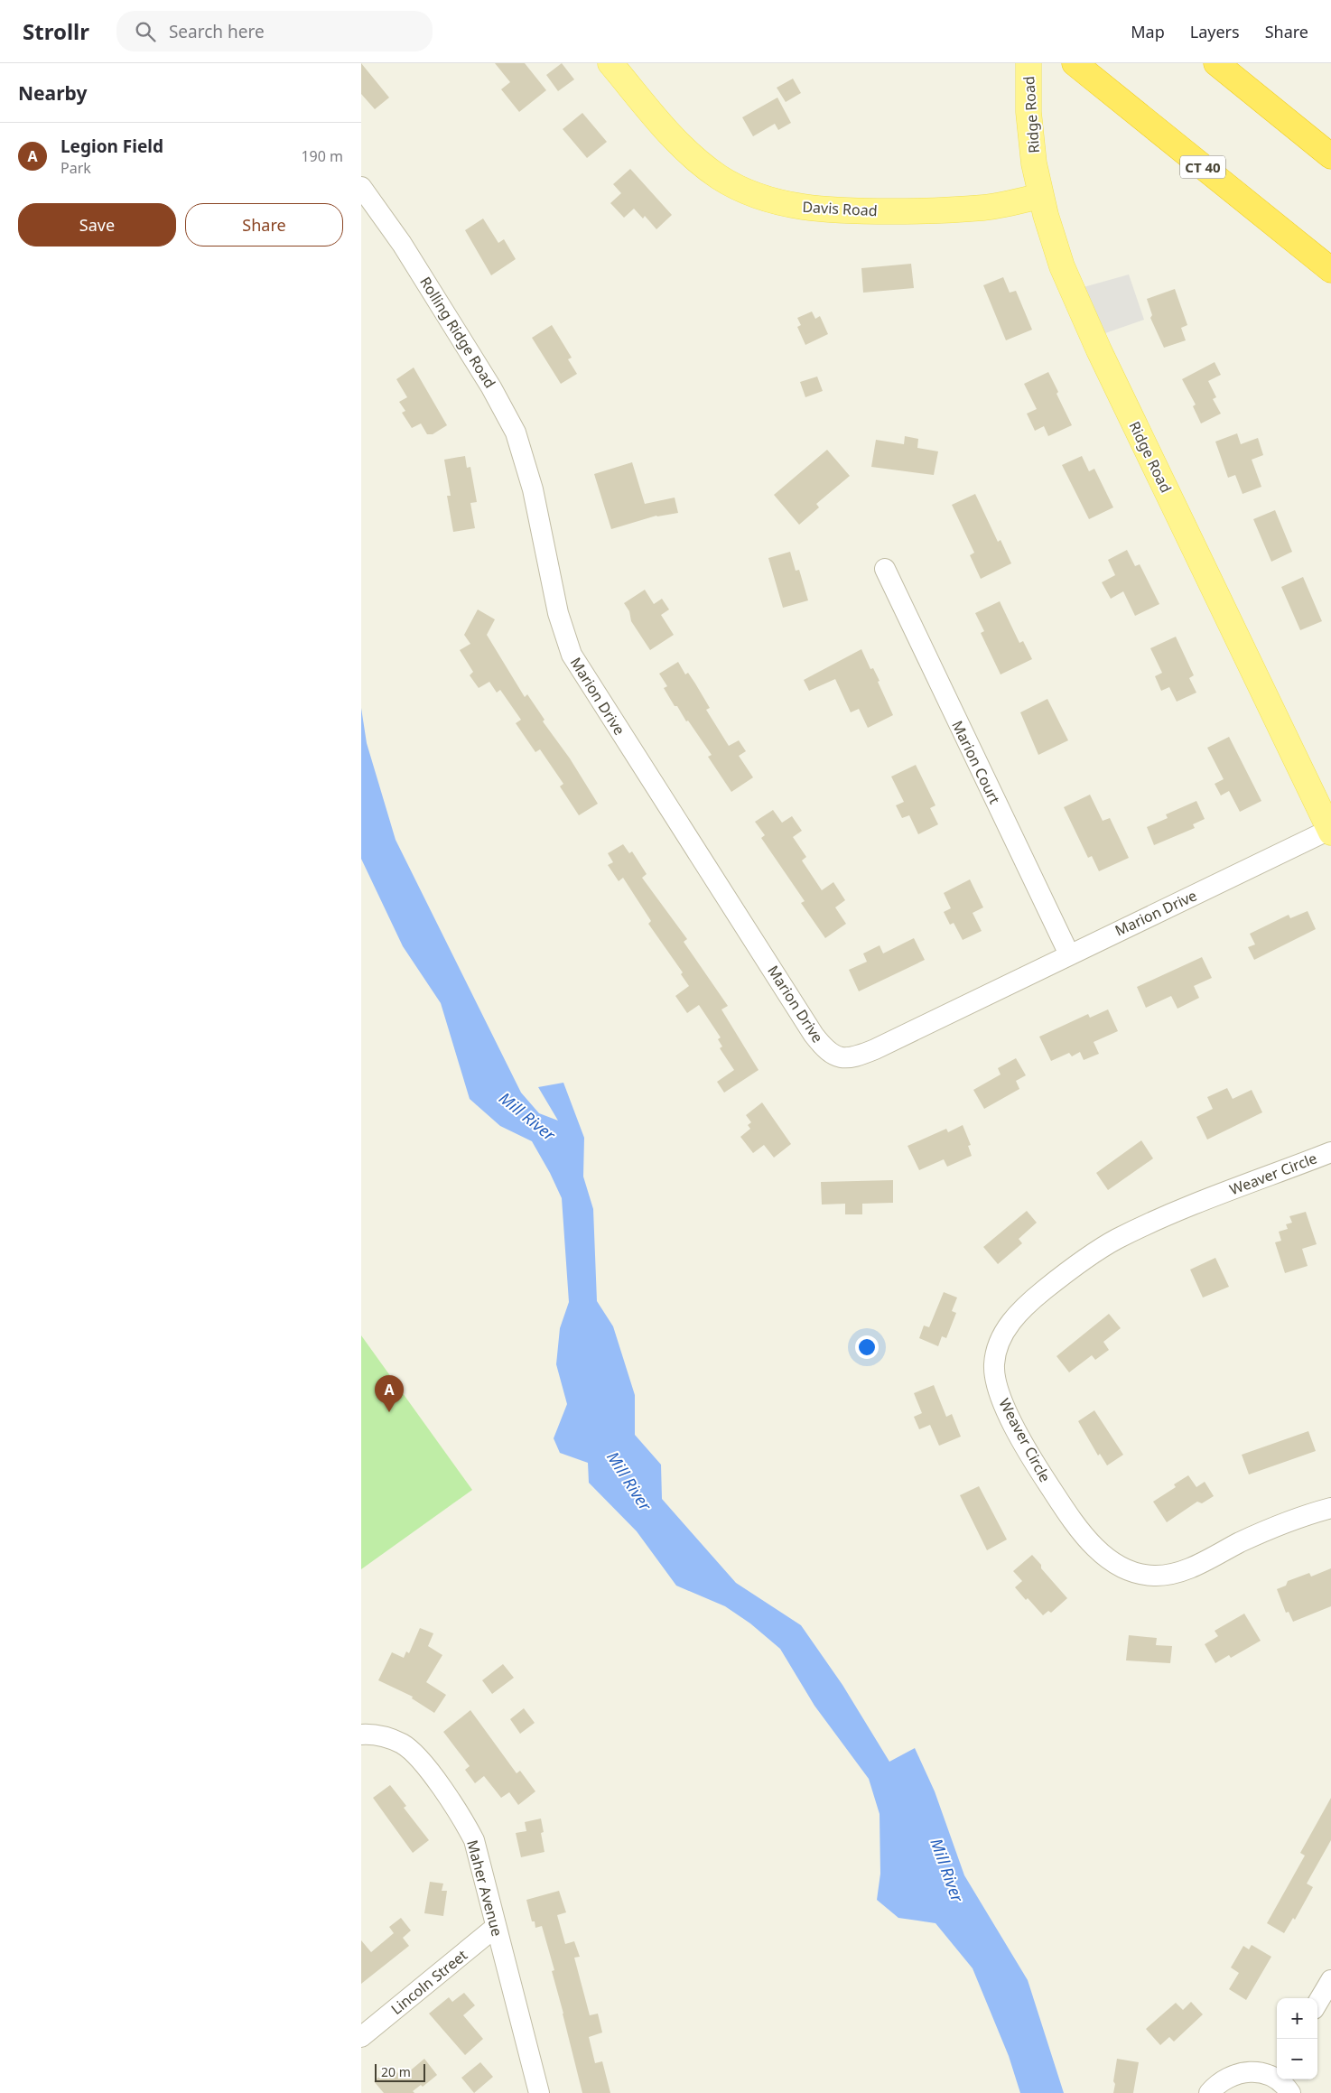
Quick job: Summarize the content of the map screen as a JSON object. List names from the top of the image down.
{
  "streets": {
    "highway": ["CT 40"],
    "main road": ["Ridge Road", "Davis Road"],
    "street": [
      "Rolling Ridge Road",
      "Marion Drive",
      "Marion Court",
      "Weaver Circle",
      "Maher Avenue",
      "Lincoln Street"
    ]
  },
  "crossings": [
    ["Ridge Road", "Davis Road"],
    ["Ridge Road", "Marion Drive"],
    ["Rolling Ridge Road", "Marion Drive"],
    ["Marion Drive", "Marion Court"],
    ["Maher Avenue", "Lincoln Street"]
  ],
  "water": ["Mill River"],
  "scale_bar": "20 m",
  "page": {
    "header": "Strollr",
    "search": "Search here",
    "nav": ["Map", "Layers", "Share"],
    "heading": "Nearby",
    "list": [
      {
        "mark": "A",
        "name": "Legion Field",
        "note": "Park",
        "value": "190 m"
      }
    ],
    "buttons": ["Save", "Share"],
    "pins": "A",
    "map_buttons": ["+", "−"],
    "scale": "20 m"
  }
}
